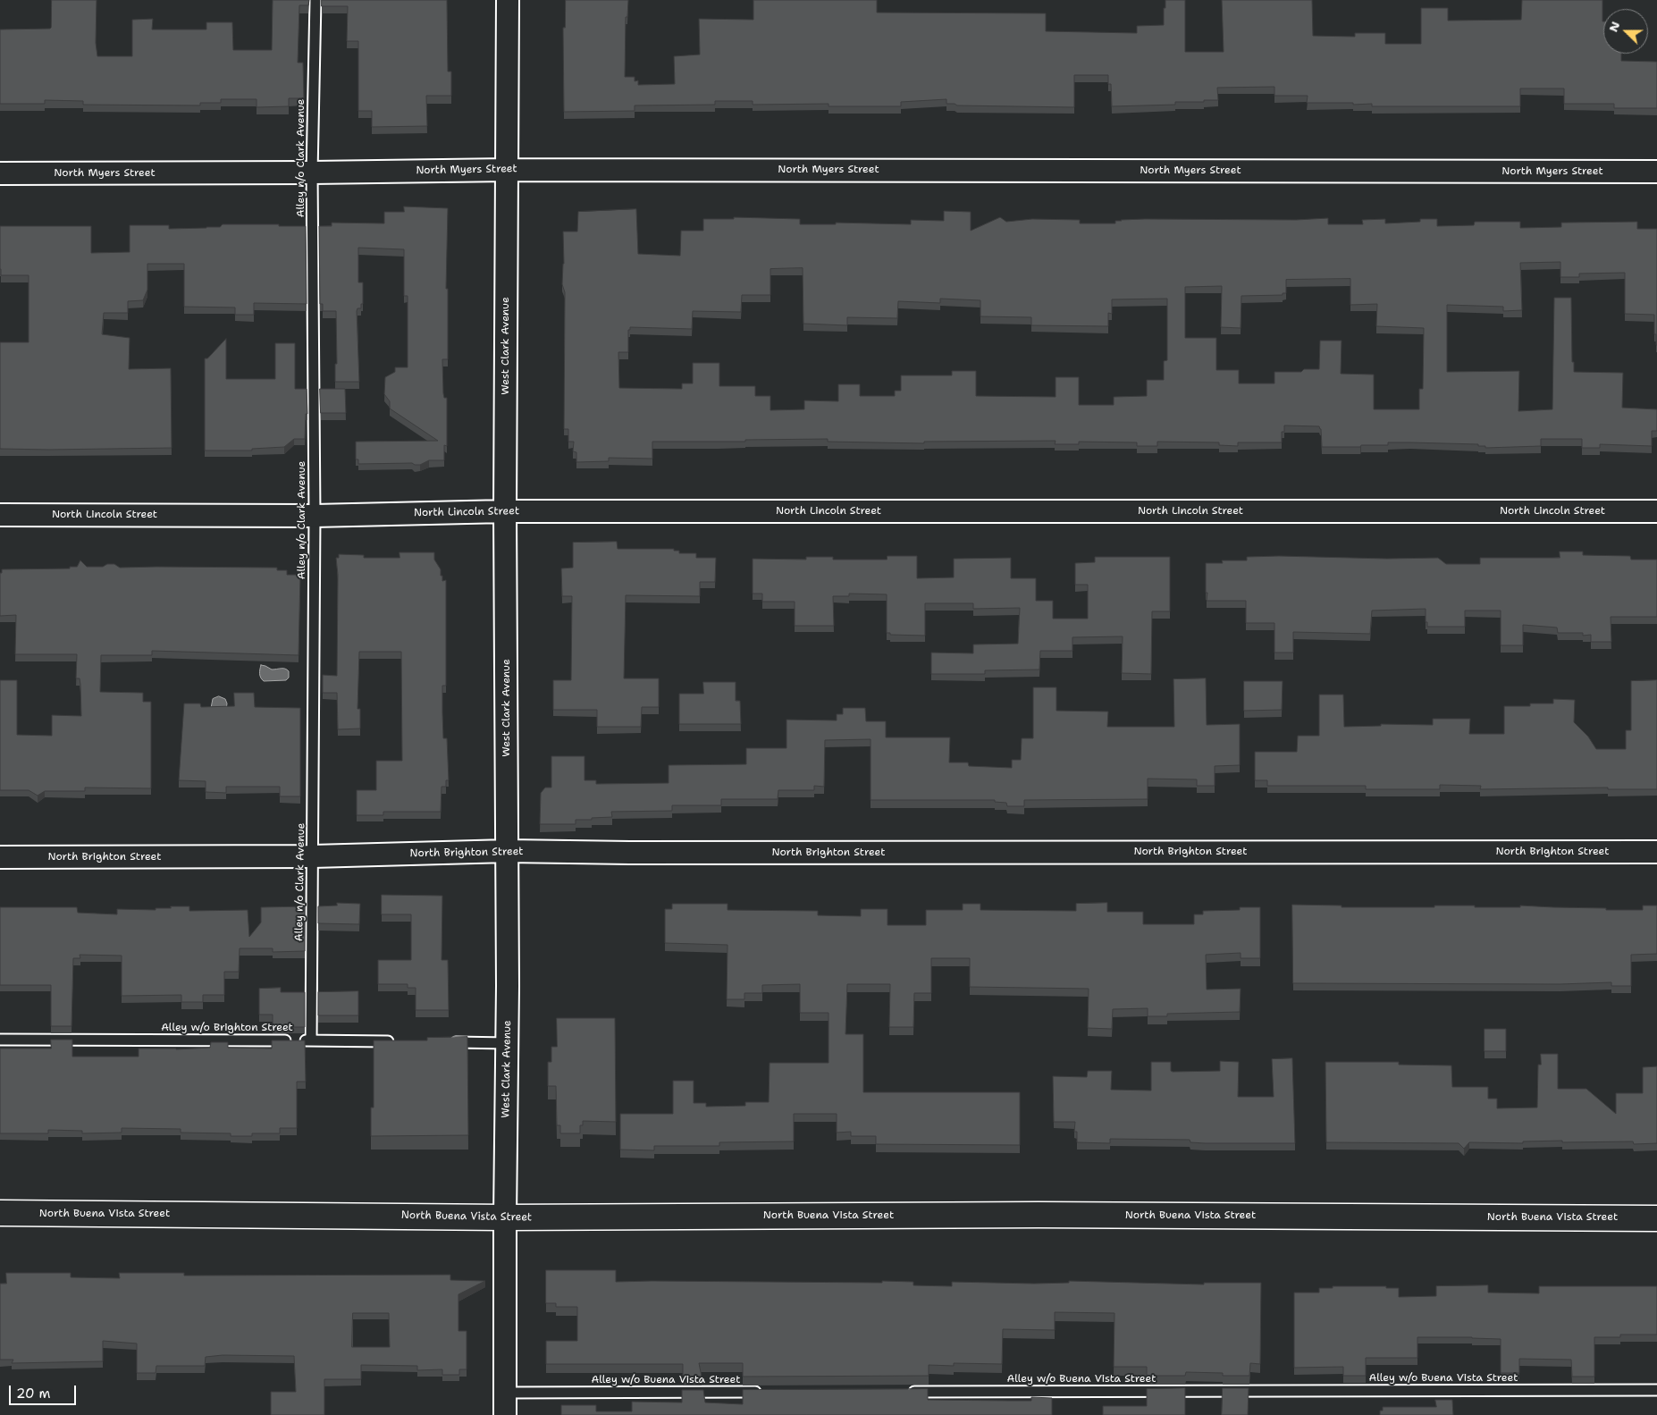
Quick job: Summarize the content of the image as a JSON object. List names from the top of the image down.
{
  "streets": {
    "main road": ["North Buena Vista Street"],
    "street": [
      "North Myers Street",
      "West Clark Avenue",
      "North Lincoln Street",
      "North Brighton Street"
    ],
    "lane": ["Alley n/o Clark Avenue", "Alley w/o Brighton Street", "Alley w/o Buena Vista Street"]
  },
  "crossings": [
    ["Alley n/o Clark Avenue", "North Myers Street"],
    ["Alley n/o Clark Avenue", "North Lincoln Street"],
    ["Alley n/o Clark Avenue", "North Brighton Street"],
    ["Alley n/o Clark Avenue", "Alley w/o Brighton Street"],
    ["North Myers Street", "West Clark Avenue"],
    ["West Clark Avenue", "North Lincoln Street"],
    ["West Clark Avenue", "North Brighton Street"],
    ["West Clark Avenue", "North Buena Vista Street"],
    ["West Clark Avenue", "Alley w/o Buena Vista Street"]
  ],
  "scale_bar": "20 m",
  "north": "left"
}
